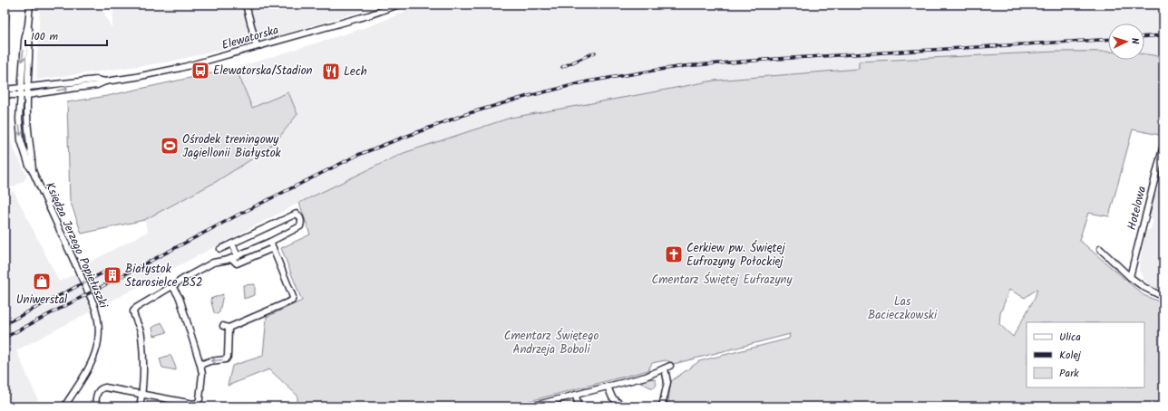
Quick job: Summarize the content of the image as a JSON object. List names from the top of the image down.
{
  "streets": {
    "street": ["Elewatorska", "Hotelowa", "Księdza Jerzego Popiełuszki"]
  },
  "crossings": [
    ["Elewatorska", "Księdza Jerzego Popiełuszki"]
  ],
  "parks": ["Cmentarz Świętej Eufrazyny", "Las Bacieczkowski", "Cmentarz Świętego Andrzeja Boboli"],
  "places": {
    "bus stop": ["Elewatorska/Stadion"],
    "restaurant": ["Lech"],
    "sports": ["Ośrodek treningowy Jagiellonii Białystok"],
    "church": ["Cerkiew pw. Świętej Eufrozyny Połockiej"],
    "building": ["Białystok Starosielce BS2"],
    "shop": ["Uniwerstal"]
  },
  "legend": ["Ulica", "Kolej", "Park"],
  "scale_bar": "100 m",
  "north": "right"
}
